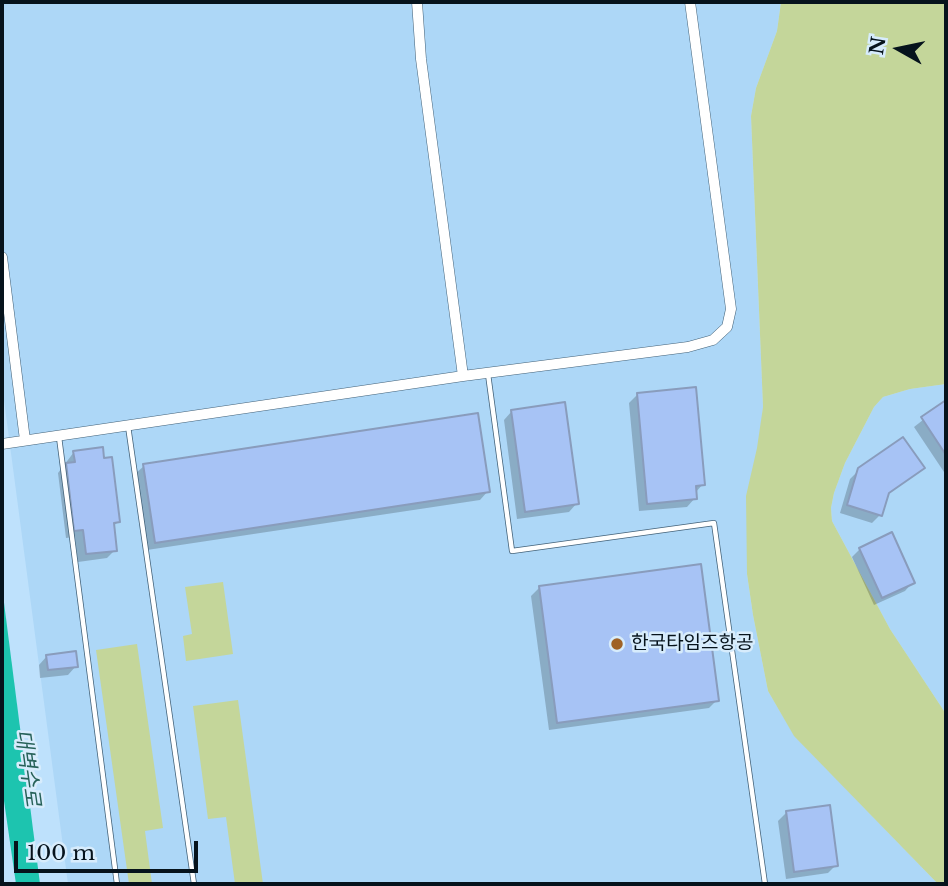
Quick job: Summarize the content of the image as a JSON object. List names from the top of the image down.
{
  "water": ["대벽수로"],
  "places": ["한국타임즈항공"],
  "scale_bar": "100 m",
  "north": "left"
}
